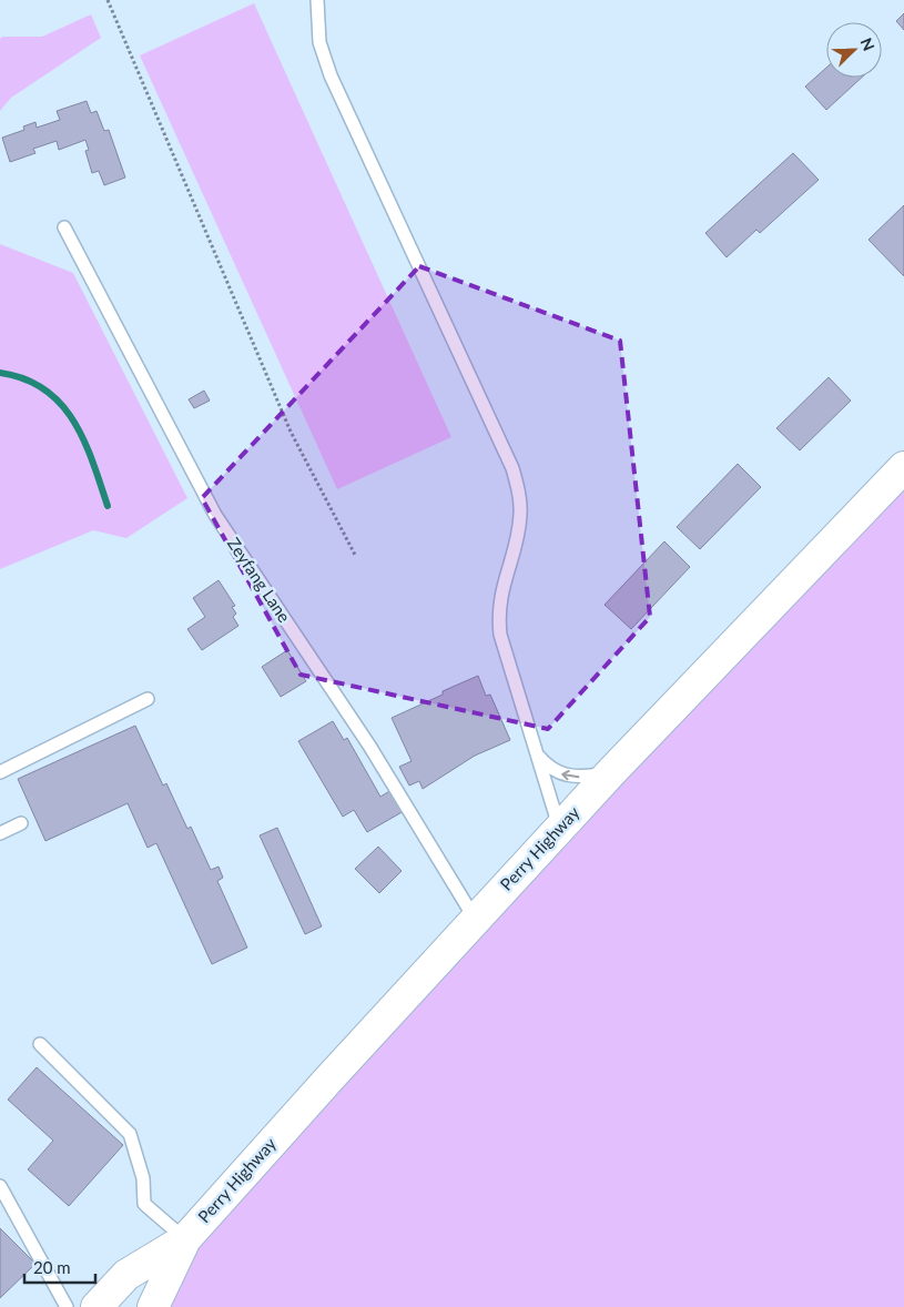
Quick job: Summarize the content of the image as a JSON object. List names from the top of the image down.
{
  "streets": {
    "highway": ["Perry Highway"],
    "lane": ["Zeyfang Lane"]
  },
  "crossings": [
    ["Zeyfang Lane", "Perry Highway"]
  ],
  "scale_bar": "20 m",
  "north": "top right"
}
